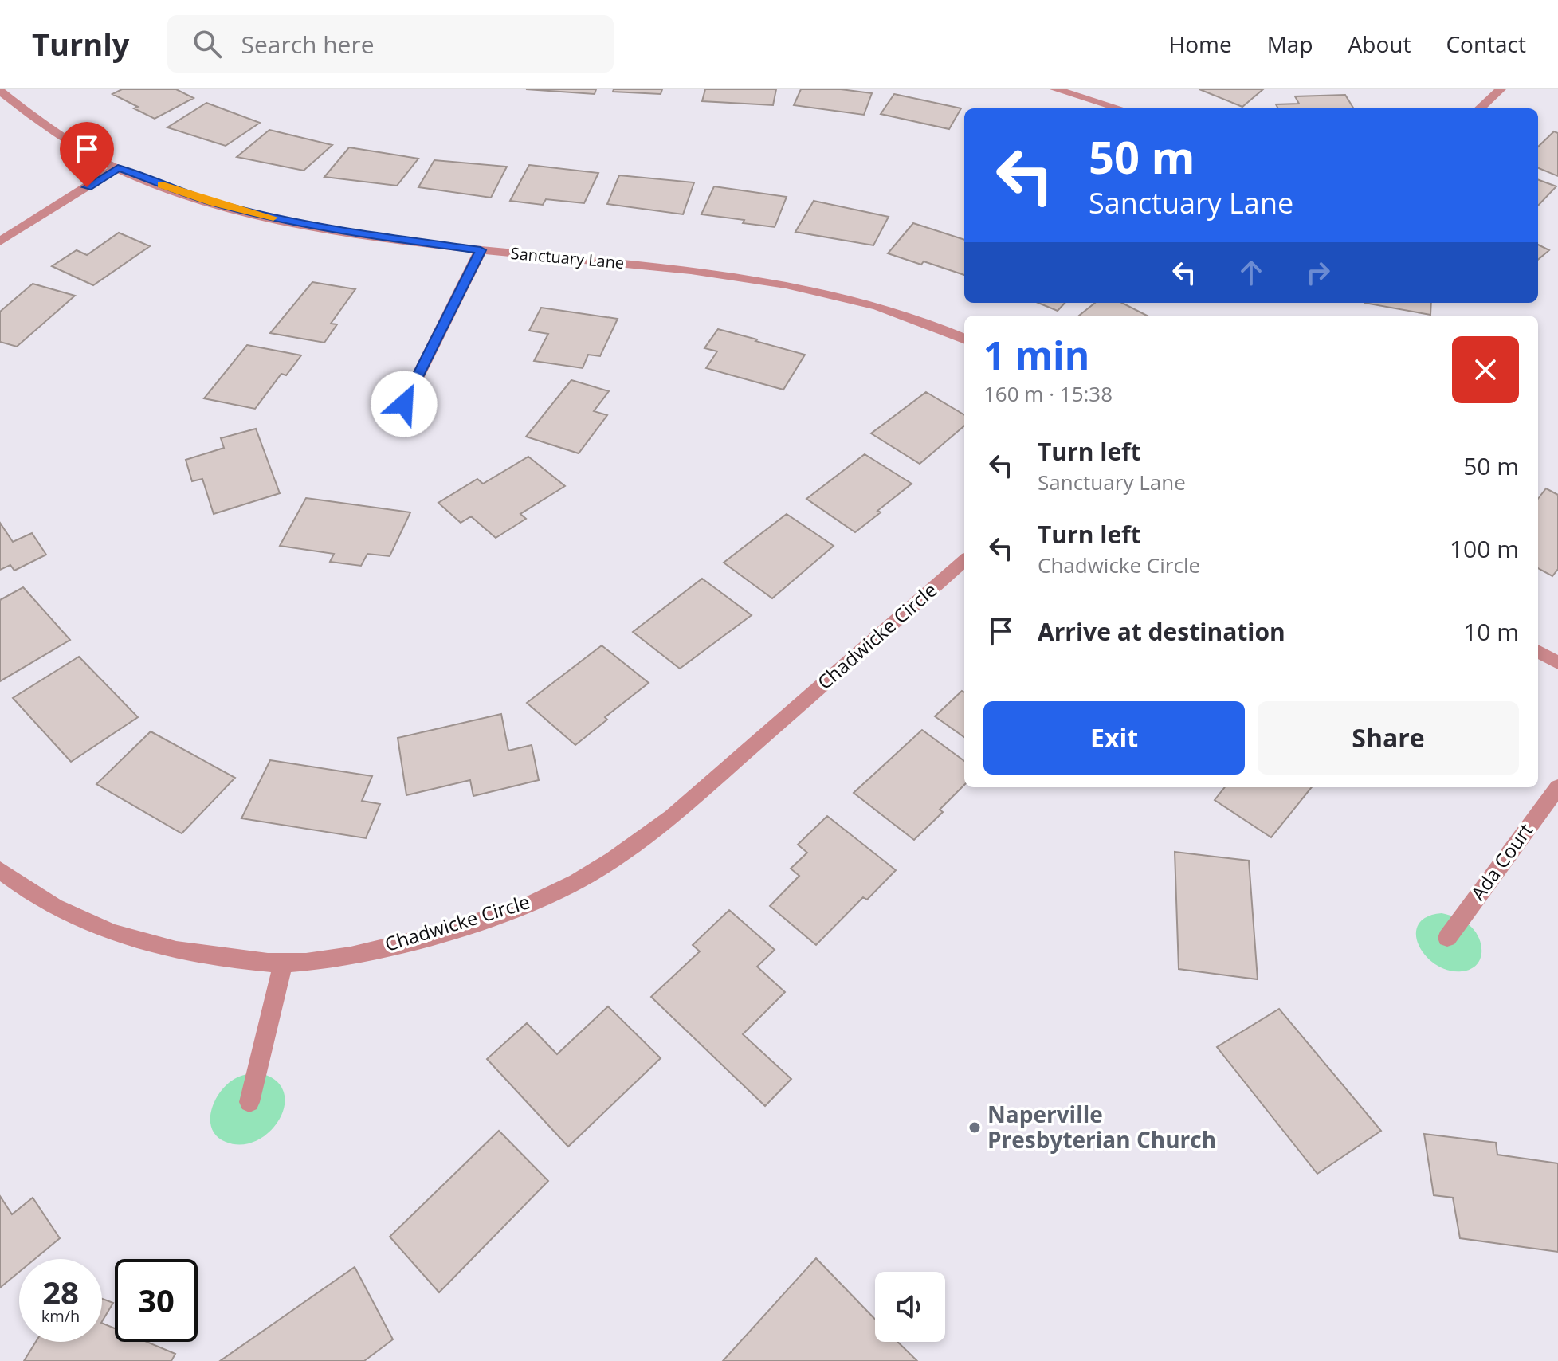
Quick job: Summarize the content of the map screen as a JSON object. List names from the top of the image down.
{
  "streets": {
    "street": ["Sanctuary Lane", "Chadwicke Circle", "Ada Court"]
  },
  "places": ["Naperville Presbyterian Church"],
  "page": {
    "header": "Turnly",
    "search": "Search here",
    "nav": [
      "Home",
      "Map",
      "About",
      "Contact"
    ],
    "turn": ["50 m", "Sanctuary Lane"],
    "heading": ["1 min", "160 m · 15:38"],
    "list": [
      {
        "name": "Turn left",
        "note": "Sanctuary Lane",
        "value": "50 m"
      },
      {
        "name": "Turn left",
        "note": "Chadwicke Circle",
        "value": "100 m"
      },
      {
        "name": "Arrive at destination",
        "value": "10 m"
      }
    ],
    "buttons": ["Exit", "Share"],
    "speed": "28 km/h",
    "limit": "30"
  }
}
